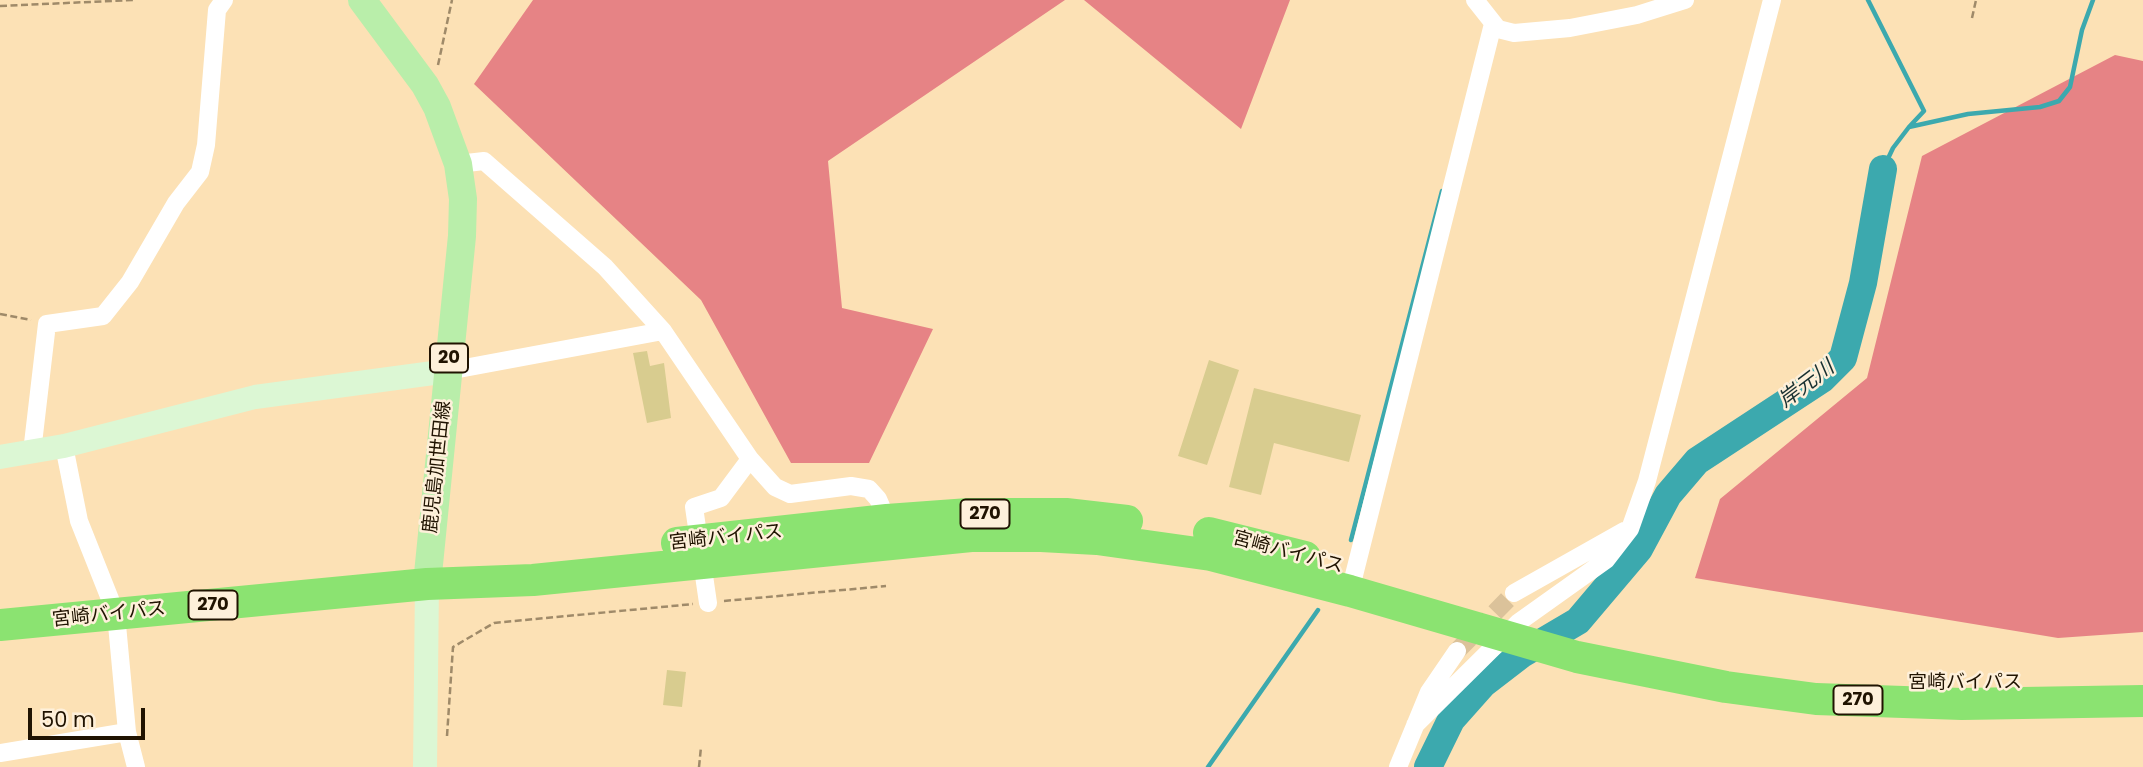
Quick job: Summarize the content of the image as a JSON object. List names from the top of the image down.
{
  "streets": {
    "highway": ["270", "宮崎バイパス"],
    "main road": ["20", "鹿児島加世田線"]
  },
  "crossings": [
    ["鹿児島加世田線", "宮崎バイパス"]
  ],
  "water": ["岸元川"],
  "scale_bar": "50 m"
}
